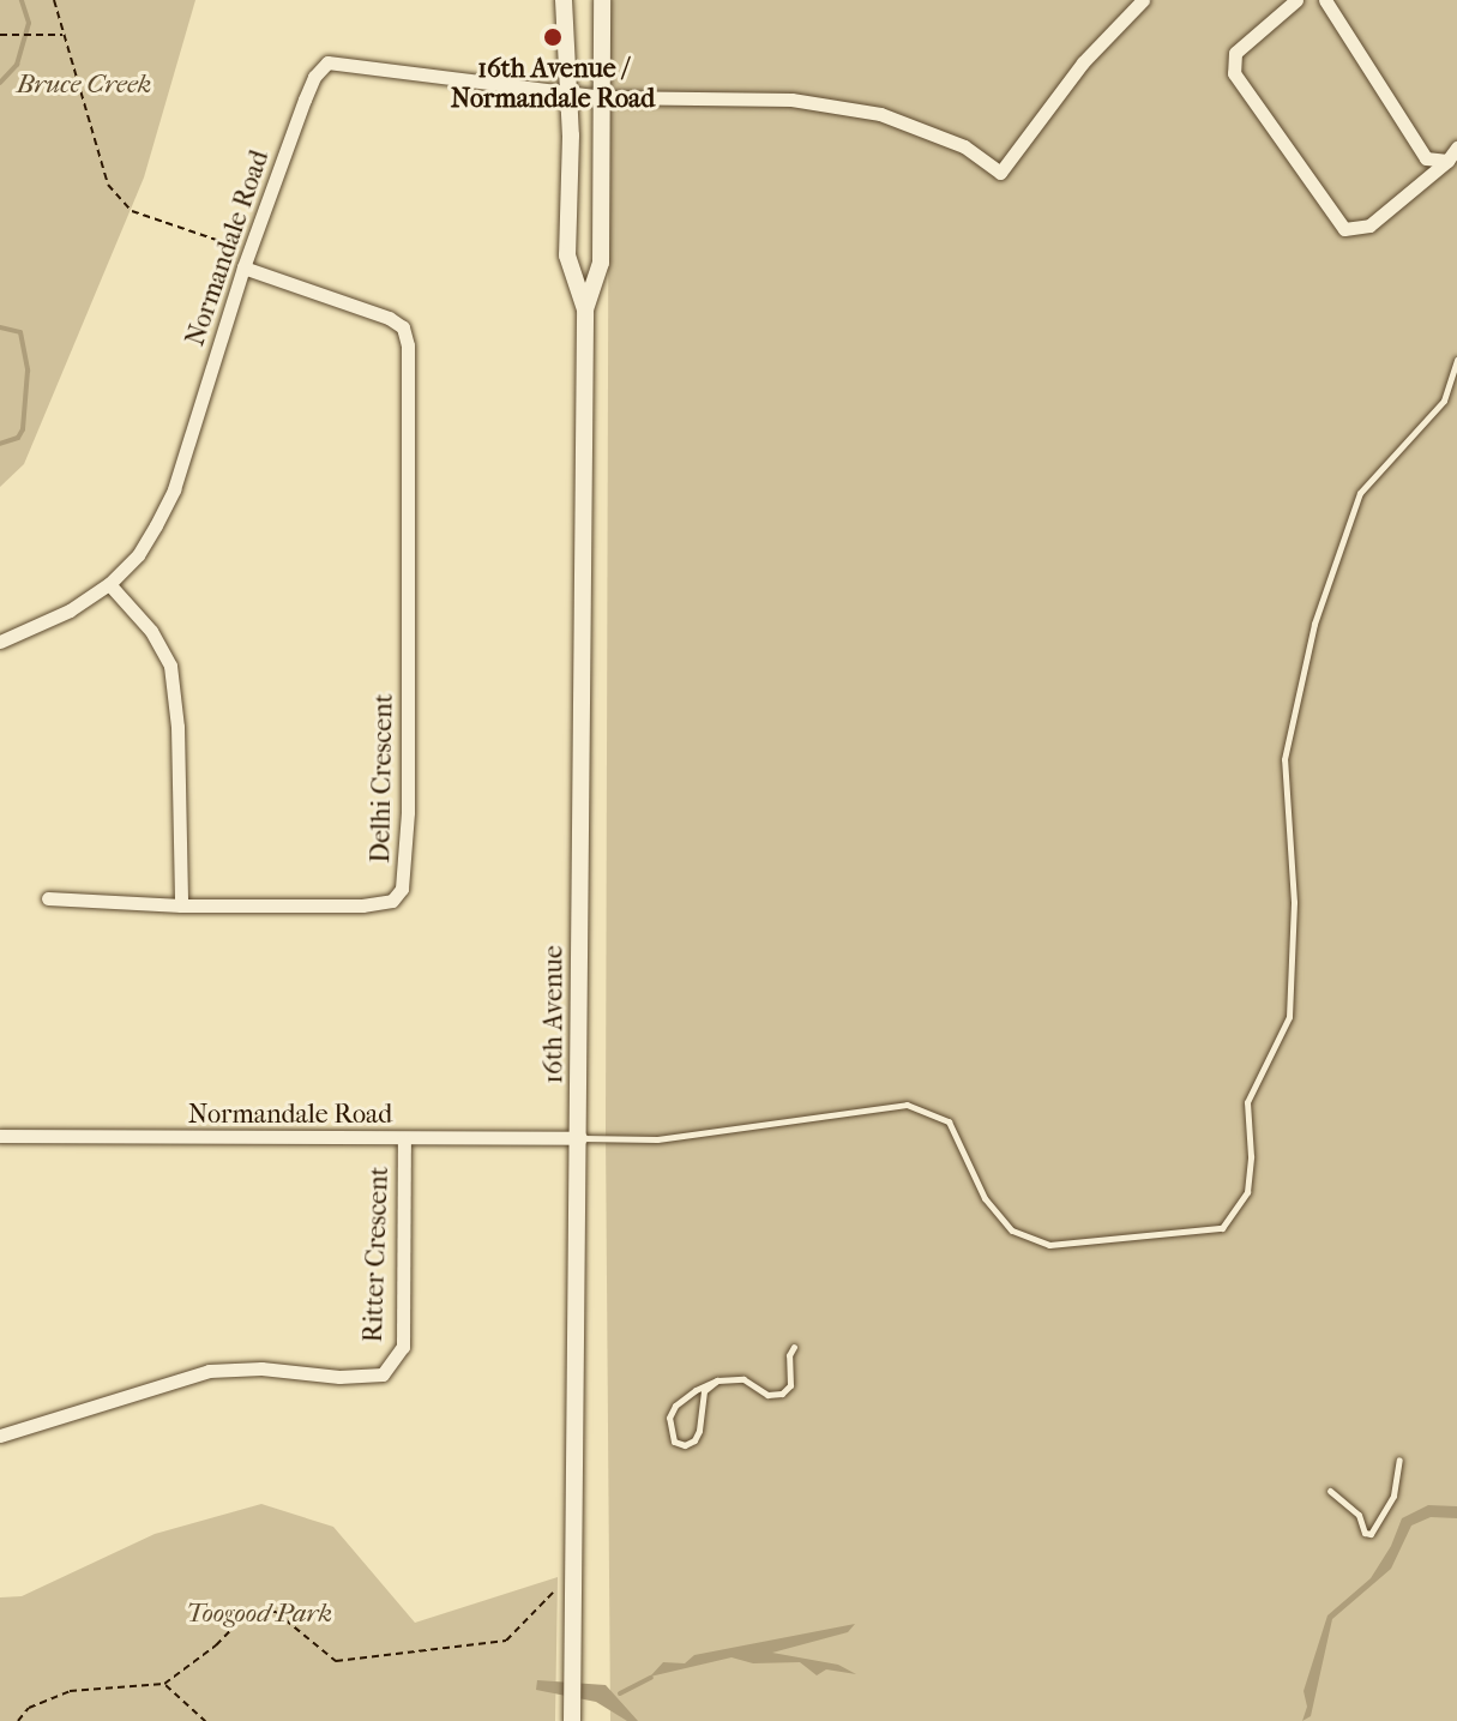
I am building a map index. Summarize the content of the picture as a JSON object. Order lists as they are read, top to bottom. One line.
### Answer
{"streets":{"main road":["16th Avenue"],"street":["Normandale Road","Delhi Crescent","Ritter Crescent"]},"crossings":[["Normandale Road","Delhi Crescent"],["Normandale Road","16th Avenue"],["Normandale Road","Ritter Crescent"]],"parks":["Bruce Creek","Toogood Park"],"places":["16th Avenue / Normandale Road"]}
